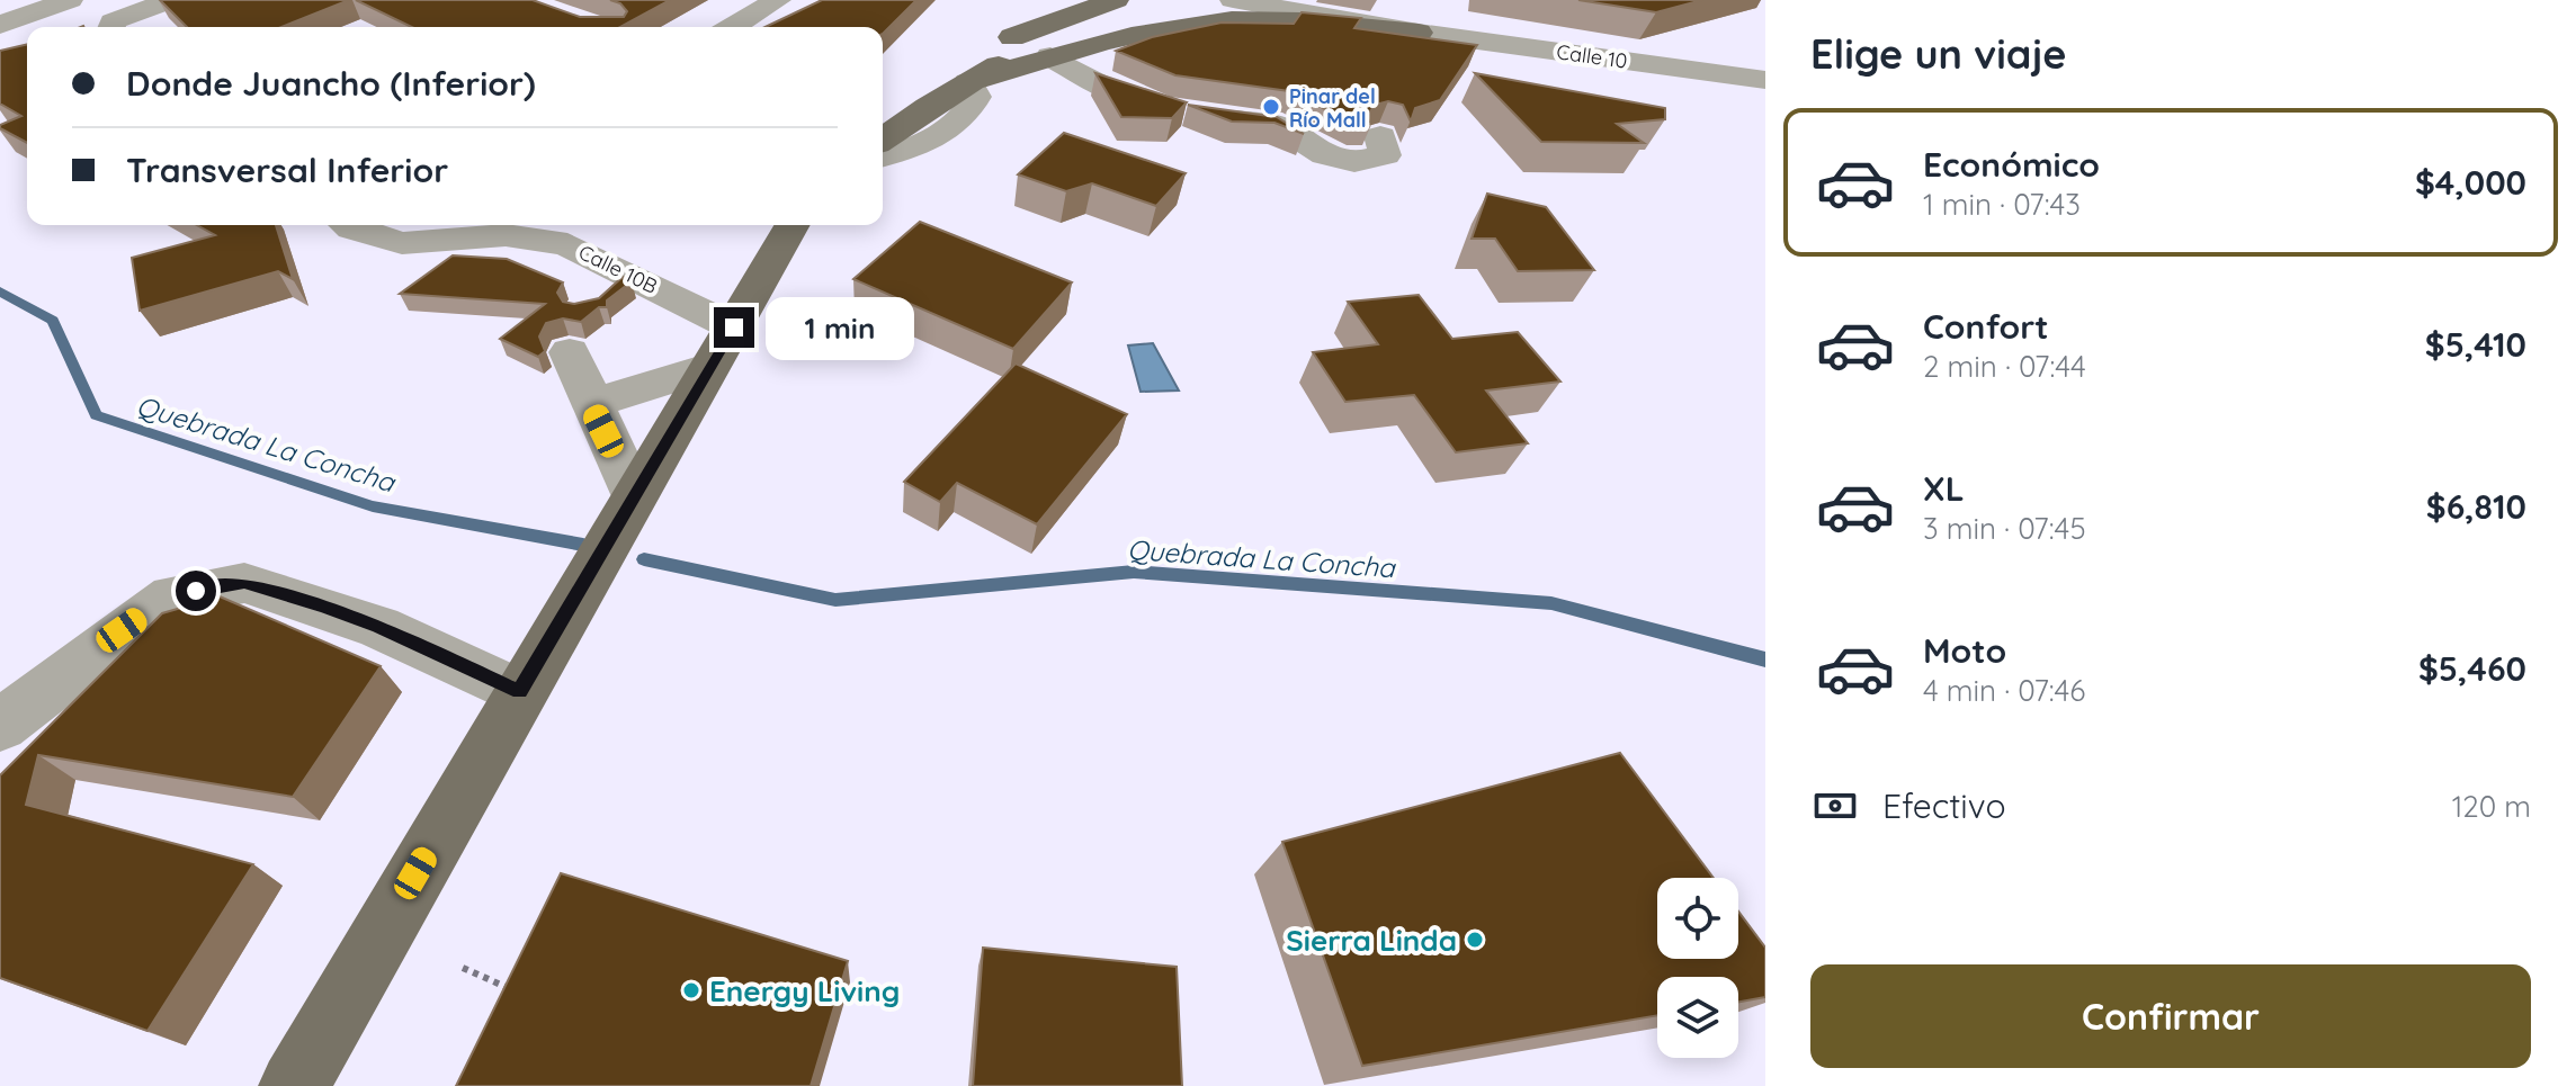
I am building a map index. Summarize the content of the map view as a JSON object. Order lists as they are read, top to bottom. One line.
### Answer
{"streets":{"street":["Calle 10","Calle 10B"]},"water":["Quebrada La Concha"],"places":["Pinar del Río Mall","Sierra Linda","Energy Living"],"page":{"heading":"Elige un viaje","banner":["Donde Juancho (Inferior)","Transversal Inferior"],"list":[{"name":"Económico","note":"1 min · 07:43","value":"$4,000"},{"name":"Confort","note":"2 min · 07:44","value":"$5,410"},{"name":"XL","note":"3 min · 07:45","value":"$6,810"},{"name":"Moto","note":"4 min · 07:46","value":"$5,460"}],"bubble":"1 min","pay":["Efectivo","120 m"],"buttons":"Confirmar"}}
